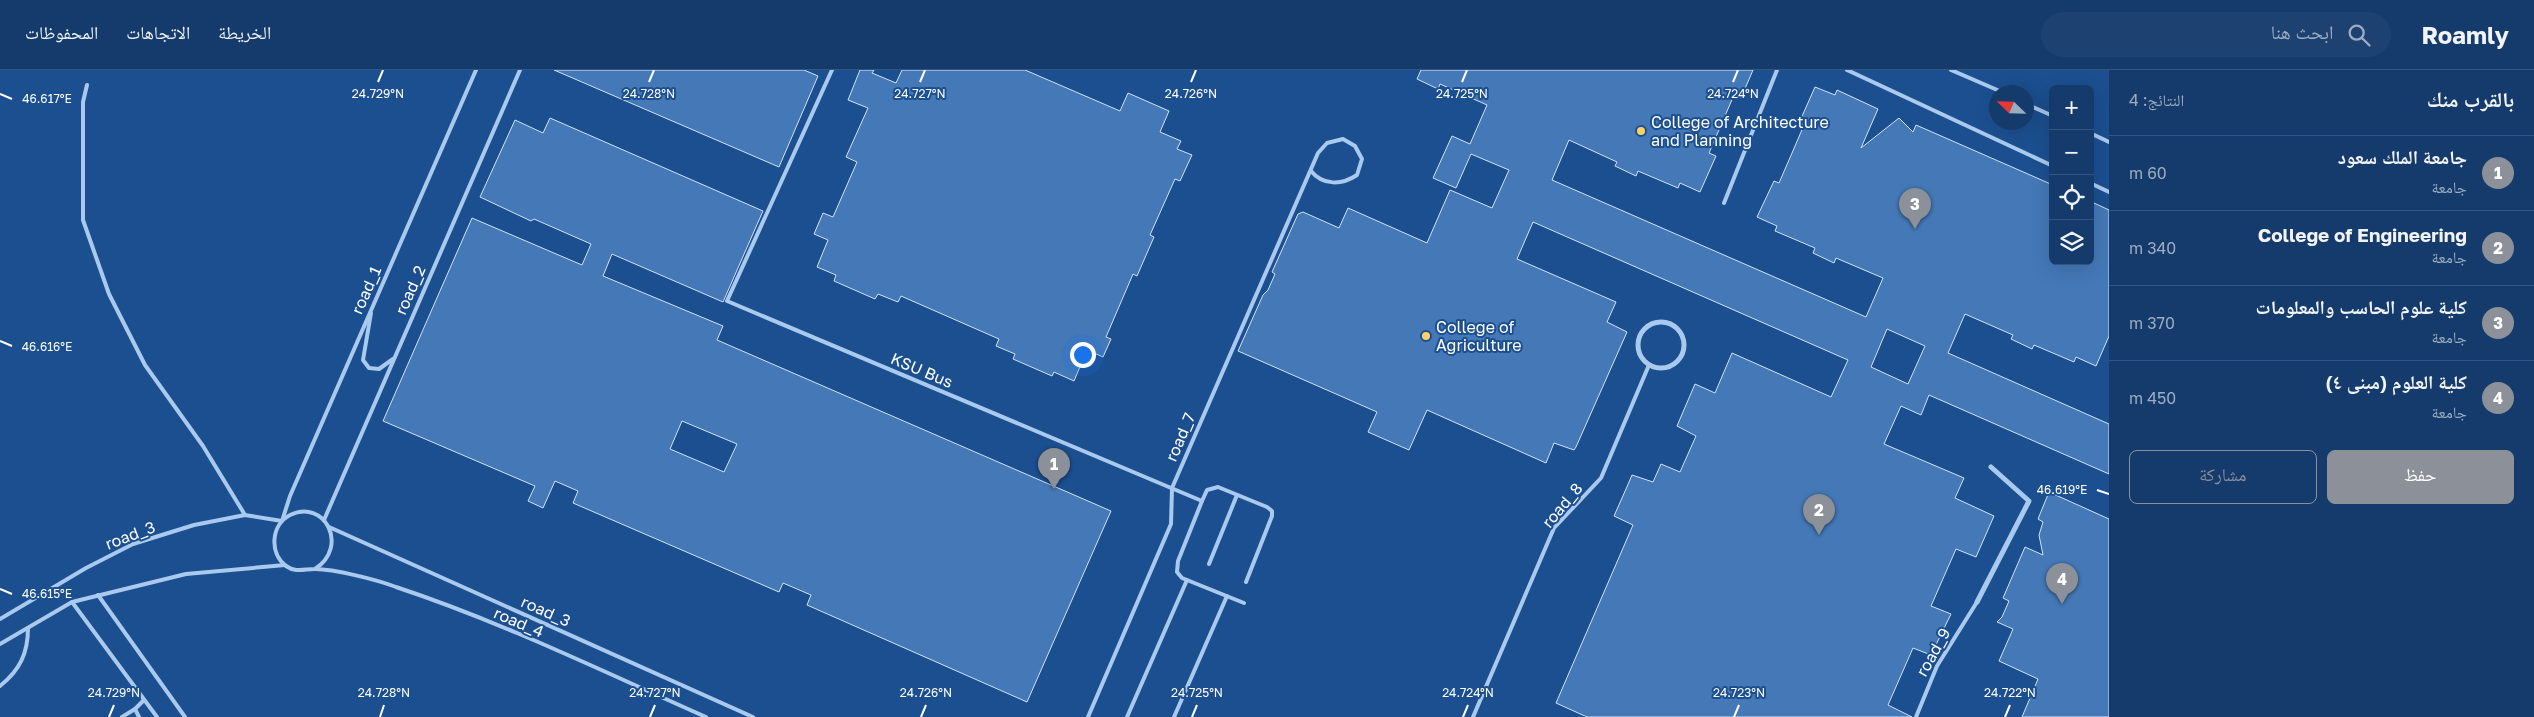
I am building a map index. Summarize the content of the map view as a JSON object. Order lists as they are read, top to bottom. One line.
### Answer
{"streets":{"lane":["road_1","road_2","KSU Bus","road_7","road_8","road_3","road_4","road_9"]},"crossings":[["road_1","road_2"],["road_1","road_3"],["road_1","road_4"],["road_2","road_3"],["road_2","road_4"],["KSU Bus","road_7"],["road_3","road_4"]],"places":["College of Architecture and Planning","College of Agriculture"],"north":"top left","page":{"header":"Roamly","search":"ابحث هنا","nav":["الخريطة","الاتجاهات","المحفوظات"],"heading":["بالقرب منك","النتائج: 4"],"map_buttons":["+","−"],"list":[{"mark":"1","name":"جامعة الملك سعود","note":"جامعة","value":"60 m"},{"mark":"2","name":"College of Engineering","note":"جامعة","value":"340 m"},{"mark":"3","name":"كلية علوم الحاسب والمعلومات","note":"جامعة","value":"370 m"},{"mark":"4","name":"كلية العلوم (مبنى ٤)","note":"جامعة","value":"450 m"}],"pins":["3","1","2","4"],"buttons":["حفظ","مشاركة"]},"coordinates":["24.729°N","24.728°N","24.727°N","24.726°N","24.725°N","24.724°N","46.617°E","46.616°E","46.619°E","46.615°E","24.723°N","24.722°N"]}
